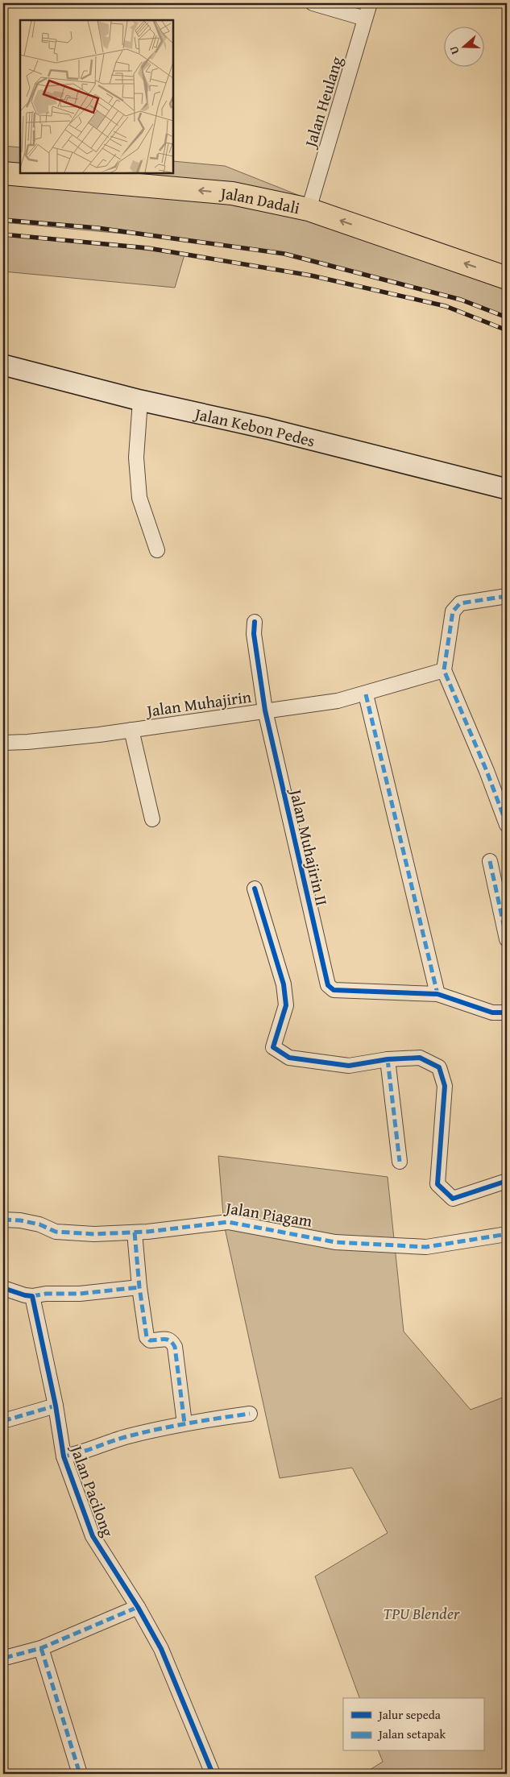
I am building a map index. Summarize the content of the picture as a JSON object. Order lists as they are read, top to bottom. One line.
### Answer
{"streets":{"main road":["Jalan Dadali","Jalan Kebon Pedes"],"street":["Jalan Heulang","Jalan Muhajirin","Jalan Muhajirin II","Jalan Piagam","Jalan Pacilong"]},"crossings":[["Jalan Heulang","Jalan Dadali"],["Jalan Muhajirin","Jalan Muhajirin II"]],"one_way":["Jalan Dadali"],"parks":["TPU Blender"],"legend":["Jalur sepeda","Jalan setapak"],"north":"left"}
